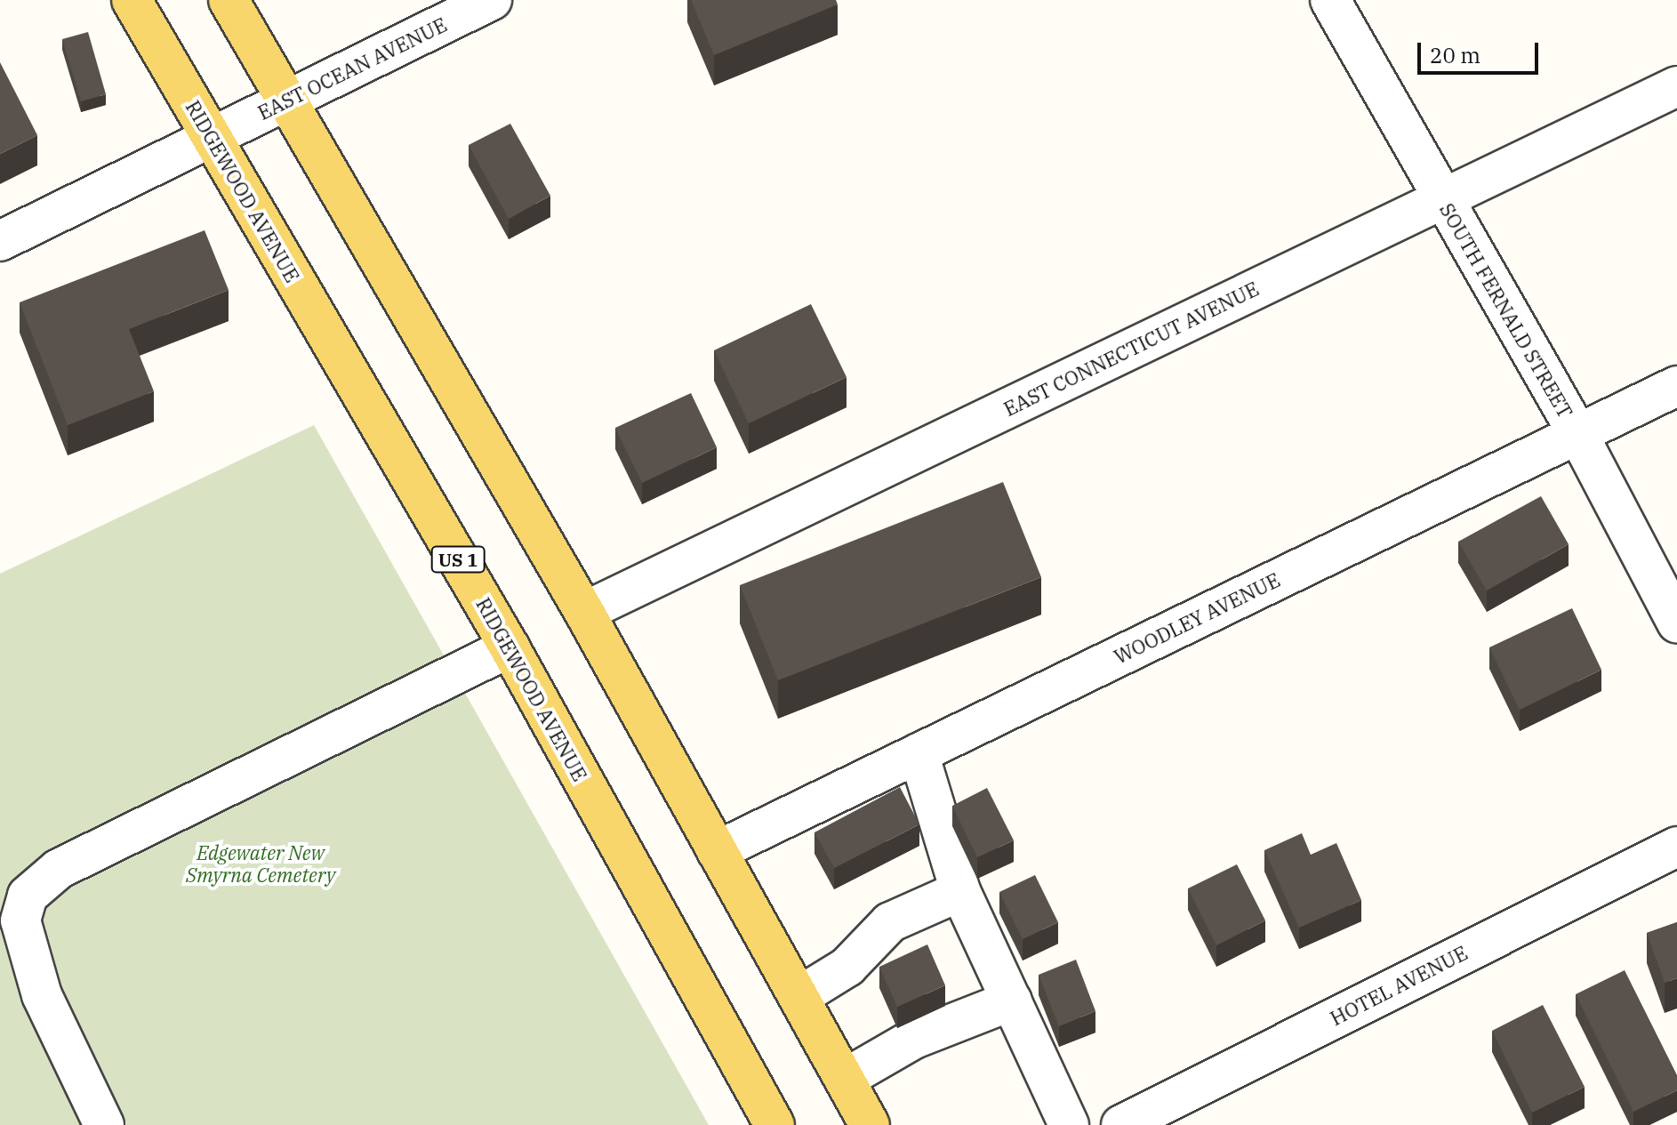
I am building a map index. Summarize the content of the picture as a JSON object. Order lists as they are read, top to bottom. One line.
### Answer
{"streets":{"main road":["RIDGEWOOD AVENUE","US 1"],"street":["EAST OCEAN AVENUE","SOUTH FERNALD STREET","EAST CONNECTICUT AVENUE","WOODLEY AVENUE","HOTEL AVENUE"]},"crossings":[["EAST OCEAN AVENUE","RIDGEWOOD AVENUE"],["SOUTH FERNALD STREET","EAST CONNECTICUT AVENUE"],["SOUTH FERNALD STREET","WOODLEY AVENUE"]],"parks":["Edgewater New Smyrna Cemetery"],"scale_bar":"20 m"}
